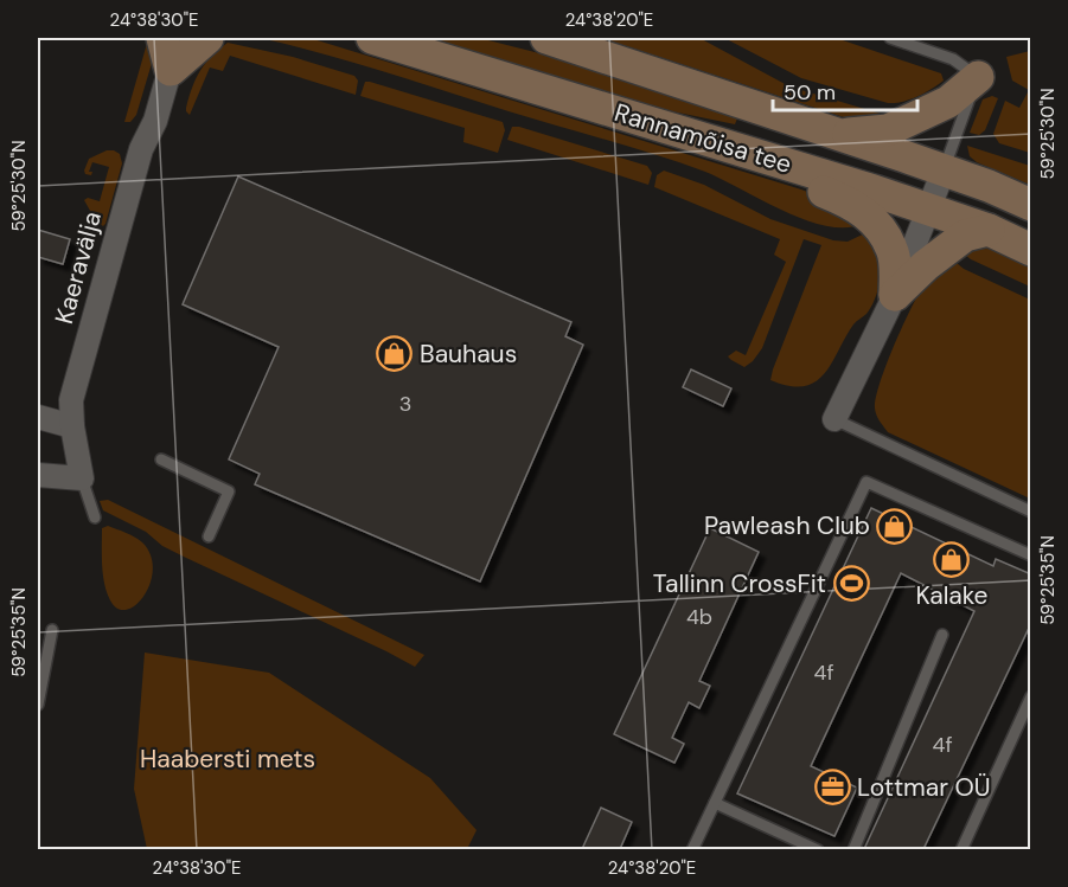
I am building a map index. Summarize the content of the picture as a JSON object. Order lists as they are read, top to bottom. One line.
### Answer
{"streets":{"main road":["Rannamõisa tee"],"street":["Kaeravälja"]},"parks":["Haabersti mets"],"places":{"shop":["Bauhaus","Pawleash Club","Kalake"],"sports":["Tallinn CrossFit"],"office":["Lottmar OÜ"]},"house_numbers":["3","4b","4f","4f"],"scale_bar":"50 m","coordinates":["24°38'30\"E","24°38'20\"E","59°25'30\"N","59°25'35\"N"]}
